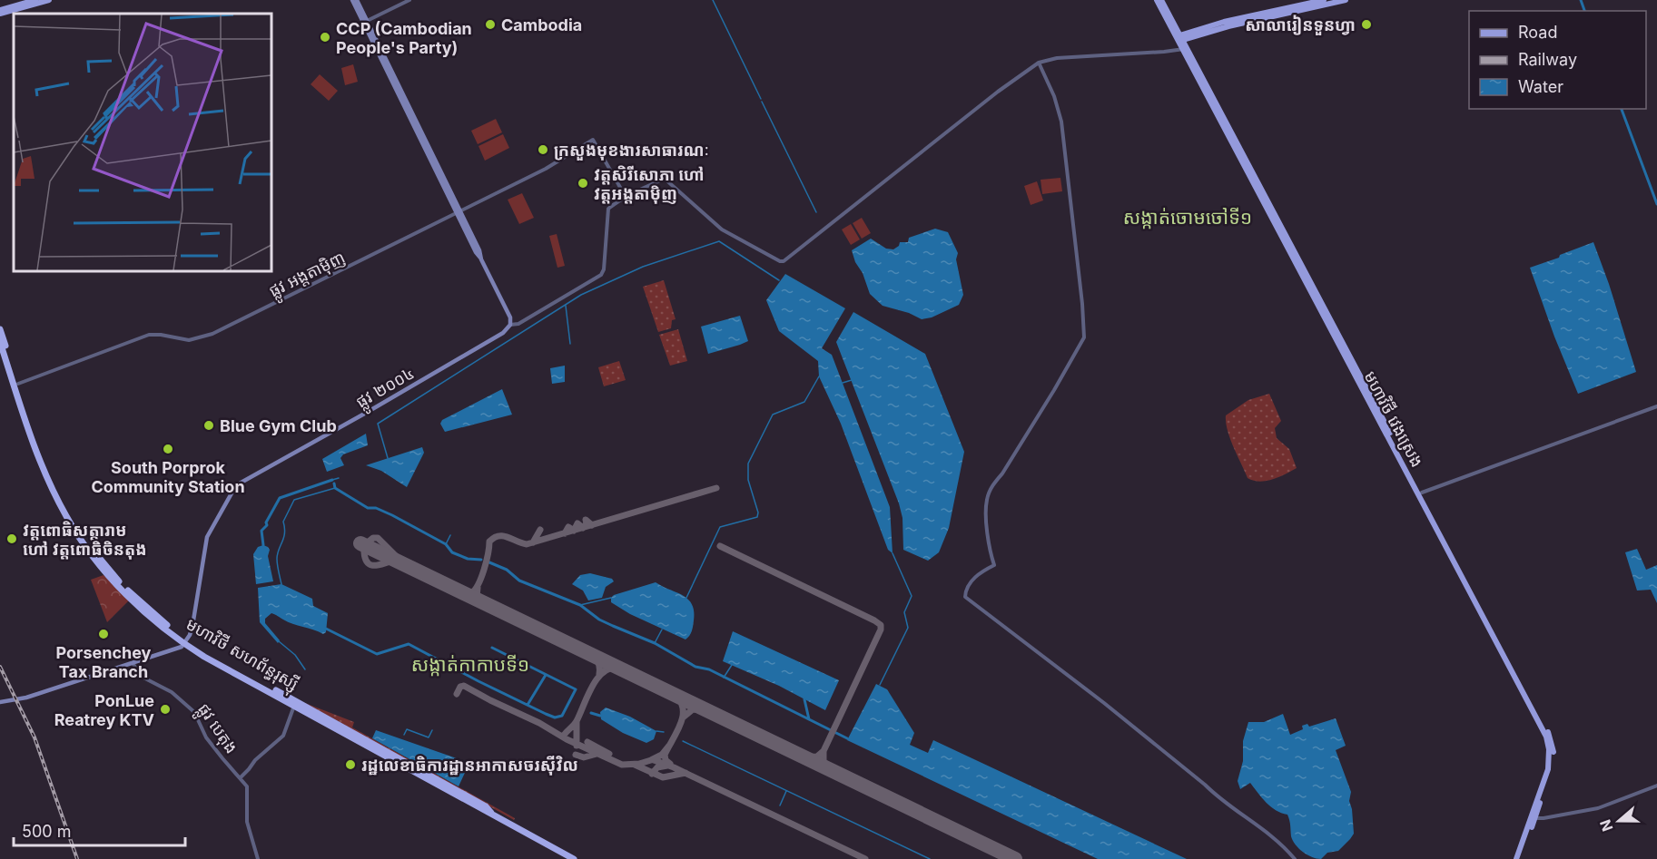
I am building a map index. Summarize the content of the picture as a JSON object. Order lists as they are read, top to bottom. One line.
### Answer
{"streets":{"highway":["មហាវិថី សហព័ន្ធរុស្ស៊ី"],"main road":["ផ្លូវ ២០០៤","មហាវិថី វេងស្រេង"],"street":["ផ្លូវ អង្តតាម៉ិញ","ផ្លូវ បេតុង"]},"crossings":[["ផ្លូវ អង្តតាម៉ិញ","មហាវិថី សហព័ន្ធរុស្ស៊ី"],["ផ្លូវ ២០០៤","មហាវិថី សហព័ន្ធរុស្ស៊ី"]],"districts":["សង្កាត់ចោមចៅទី១","សង្កាត់កាកាបទី១"],"places":["Cambodia","សាលារៀនទួនហ្វា","CCP (Cambodian People's Party)","ក្រសួងមុខងារសាធារណៈ","វត្តសិរីសោភា ហៅ វត្តអង្តតាម៉ិញ","Blue Gym Club","South Porprok Community Station","វត្តពោធិសត្តារាម ហៅ វត្តពោធិចិនតុង","Porsenchey Tax Branch","PonLue Reatrey KTV","រដ្ឋលេខាធិការដ្ឋានអាកាសចរស៊ីវិល"],"legend":["Road","Railway","Water"],"scale_bar":"500 m","north":"left"}
